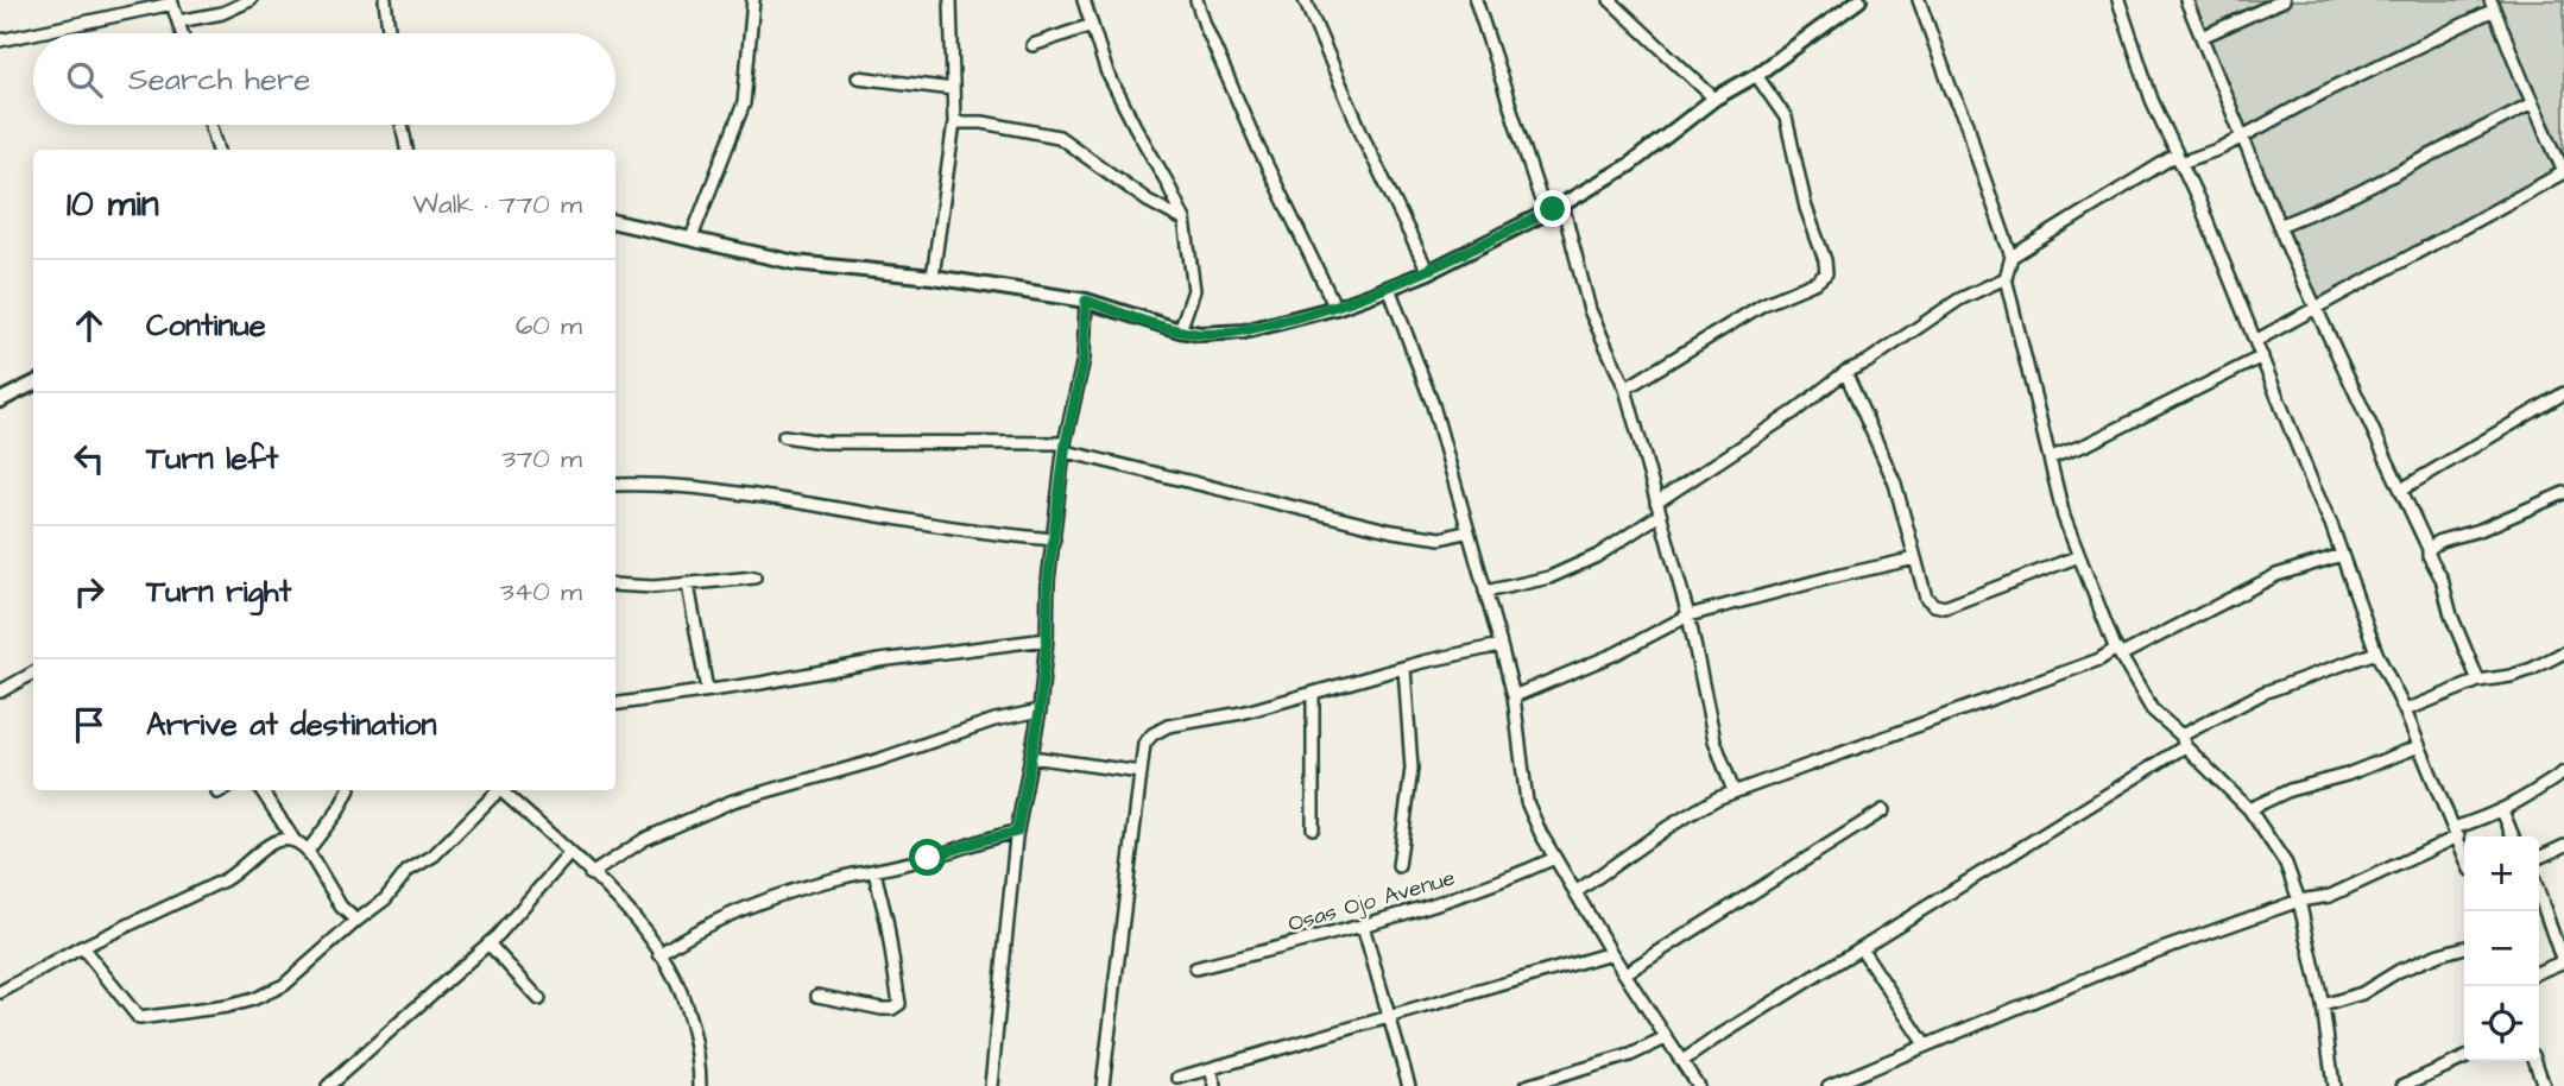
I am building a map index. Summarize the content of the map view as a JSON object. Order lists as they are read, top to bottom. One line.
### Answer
{"streets":{"street":["Osas Ojo Avenue"]},"page":{"search":"Search here","heading":["10 min","Walk · 770 m"],"list":[["Continue","60 m"],["Turn left","370 m"],["Turn right","340 m"],"Arrive at destination"],"map_buttons":["+","−"]}}
